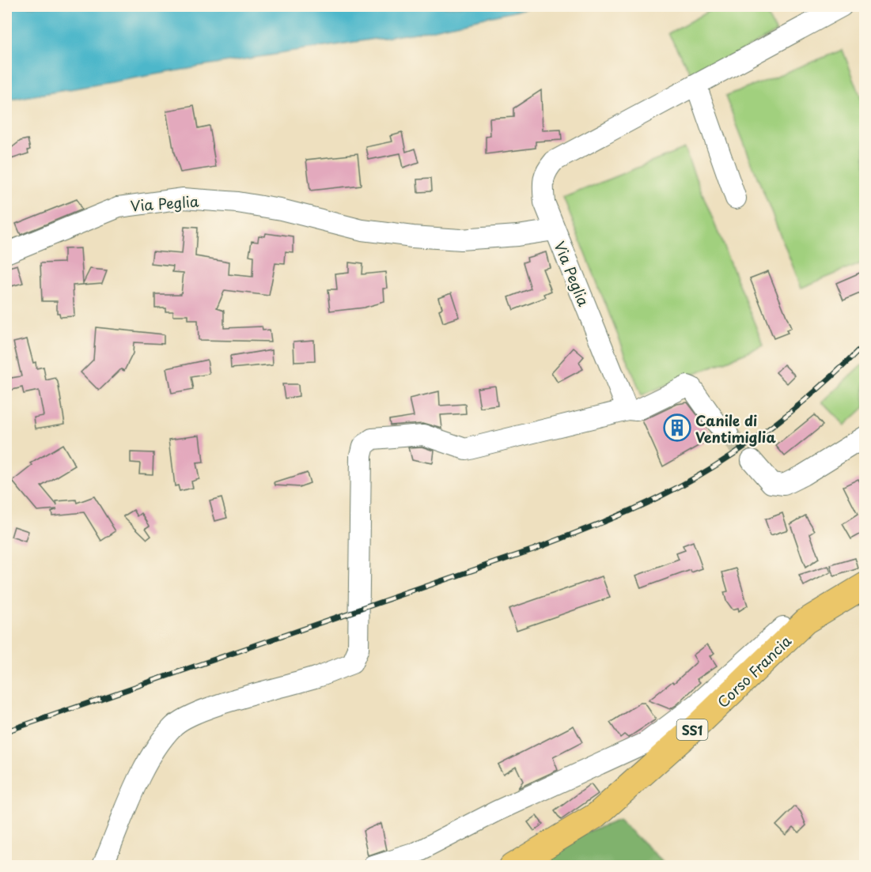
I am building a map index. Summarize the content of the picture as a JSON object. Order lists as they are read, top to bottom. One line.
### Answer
{"streets":{"main road":["Corso Francia","SS1"],"street":["Via Peglia"]},"places":{"building":["Canile di Ventimiglia"]}}
